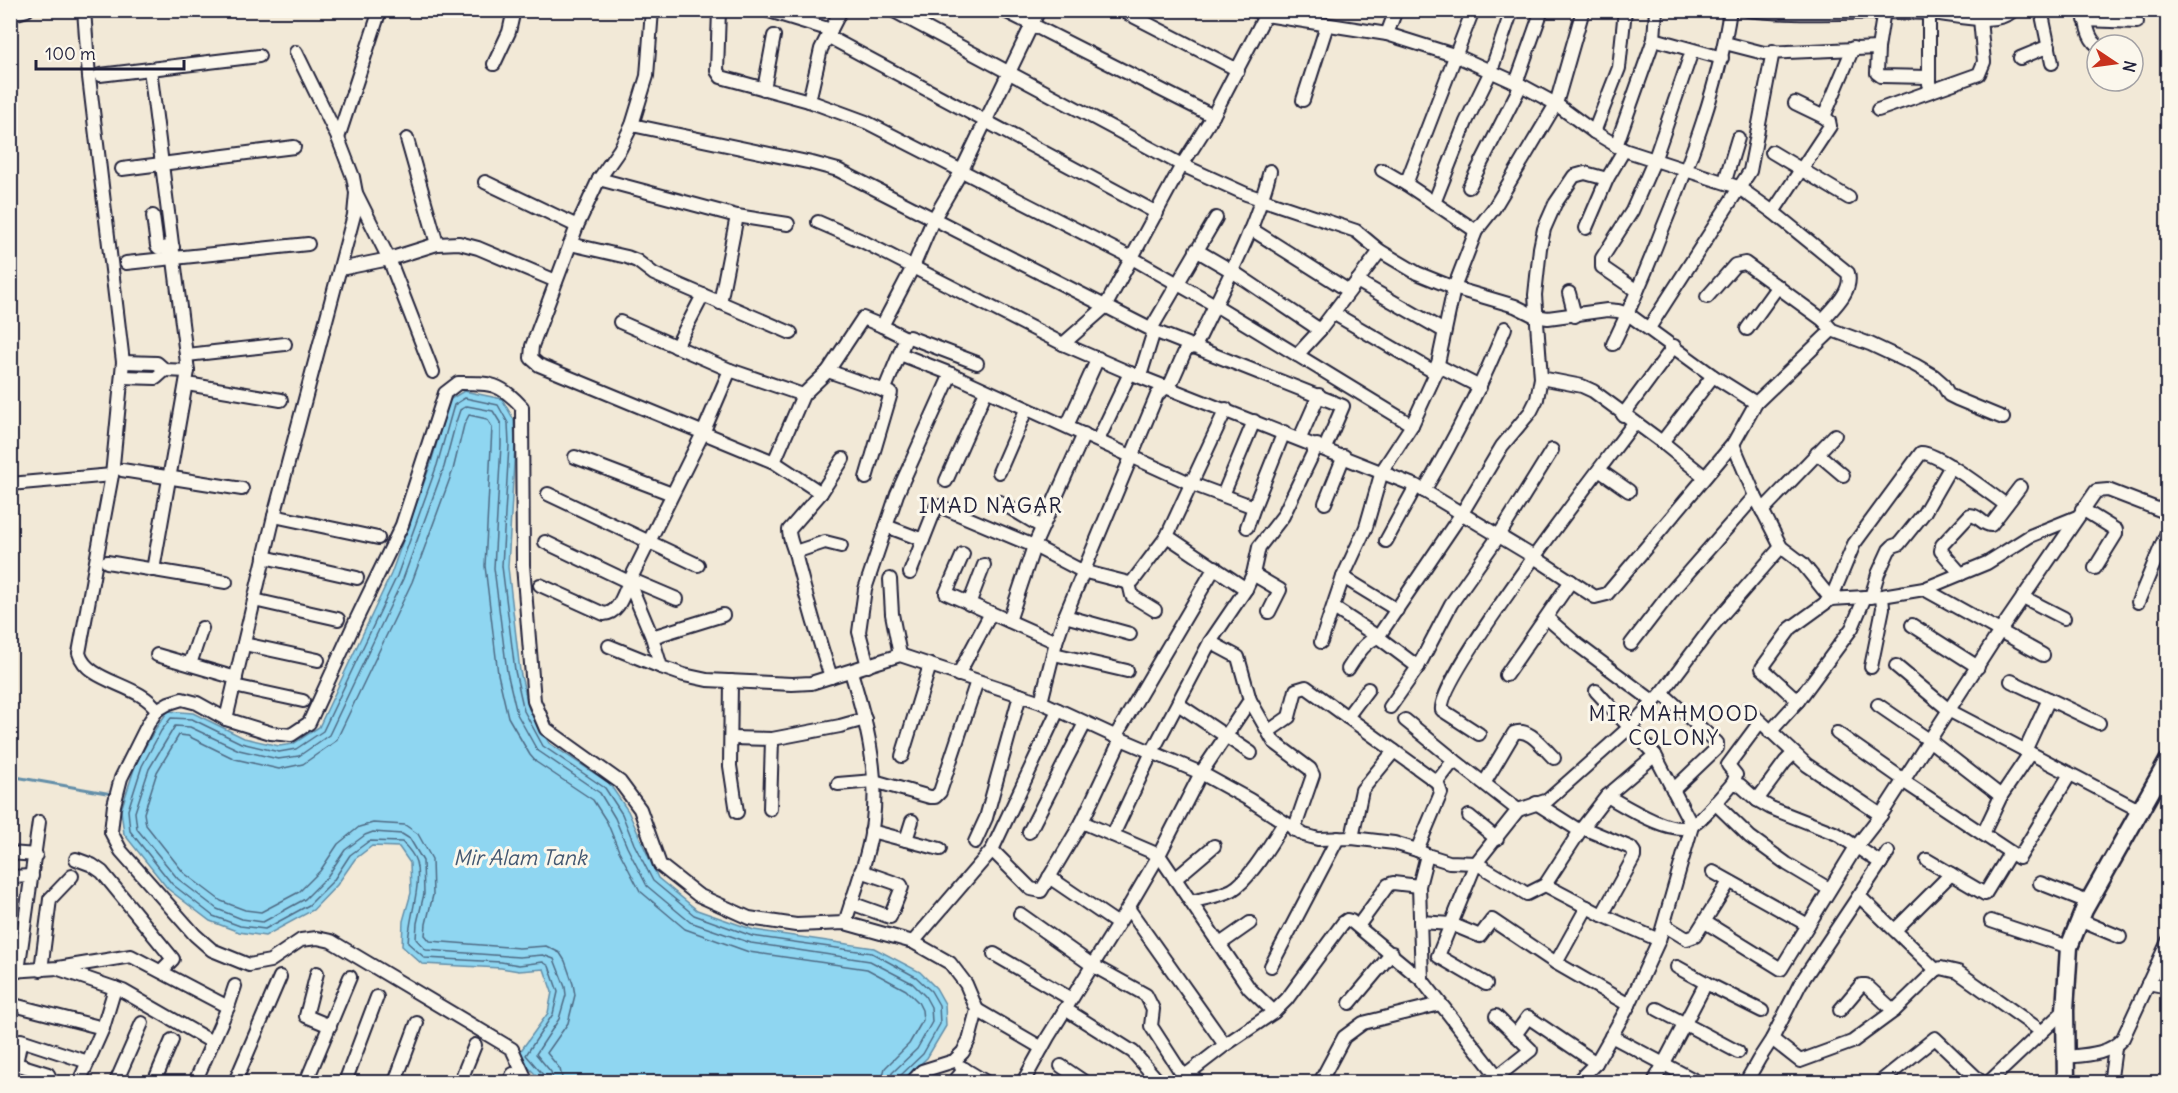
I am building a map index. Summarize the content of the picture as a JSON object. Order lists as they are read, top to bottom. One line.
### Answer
{"districts":["IMAD NAGAR","MIR MAHMOOD COLONY"],"water":["Mir Alam Tank"],"scale_bar":"100 m","north":"right"}
